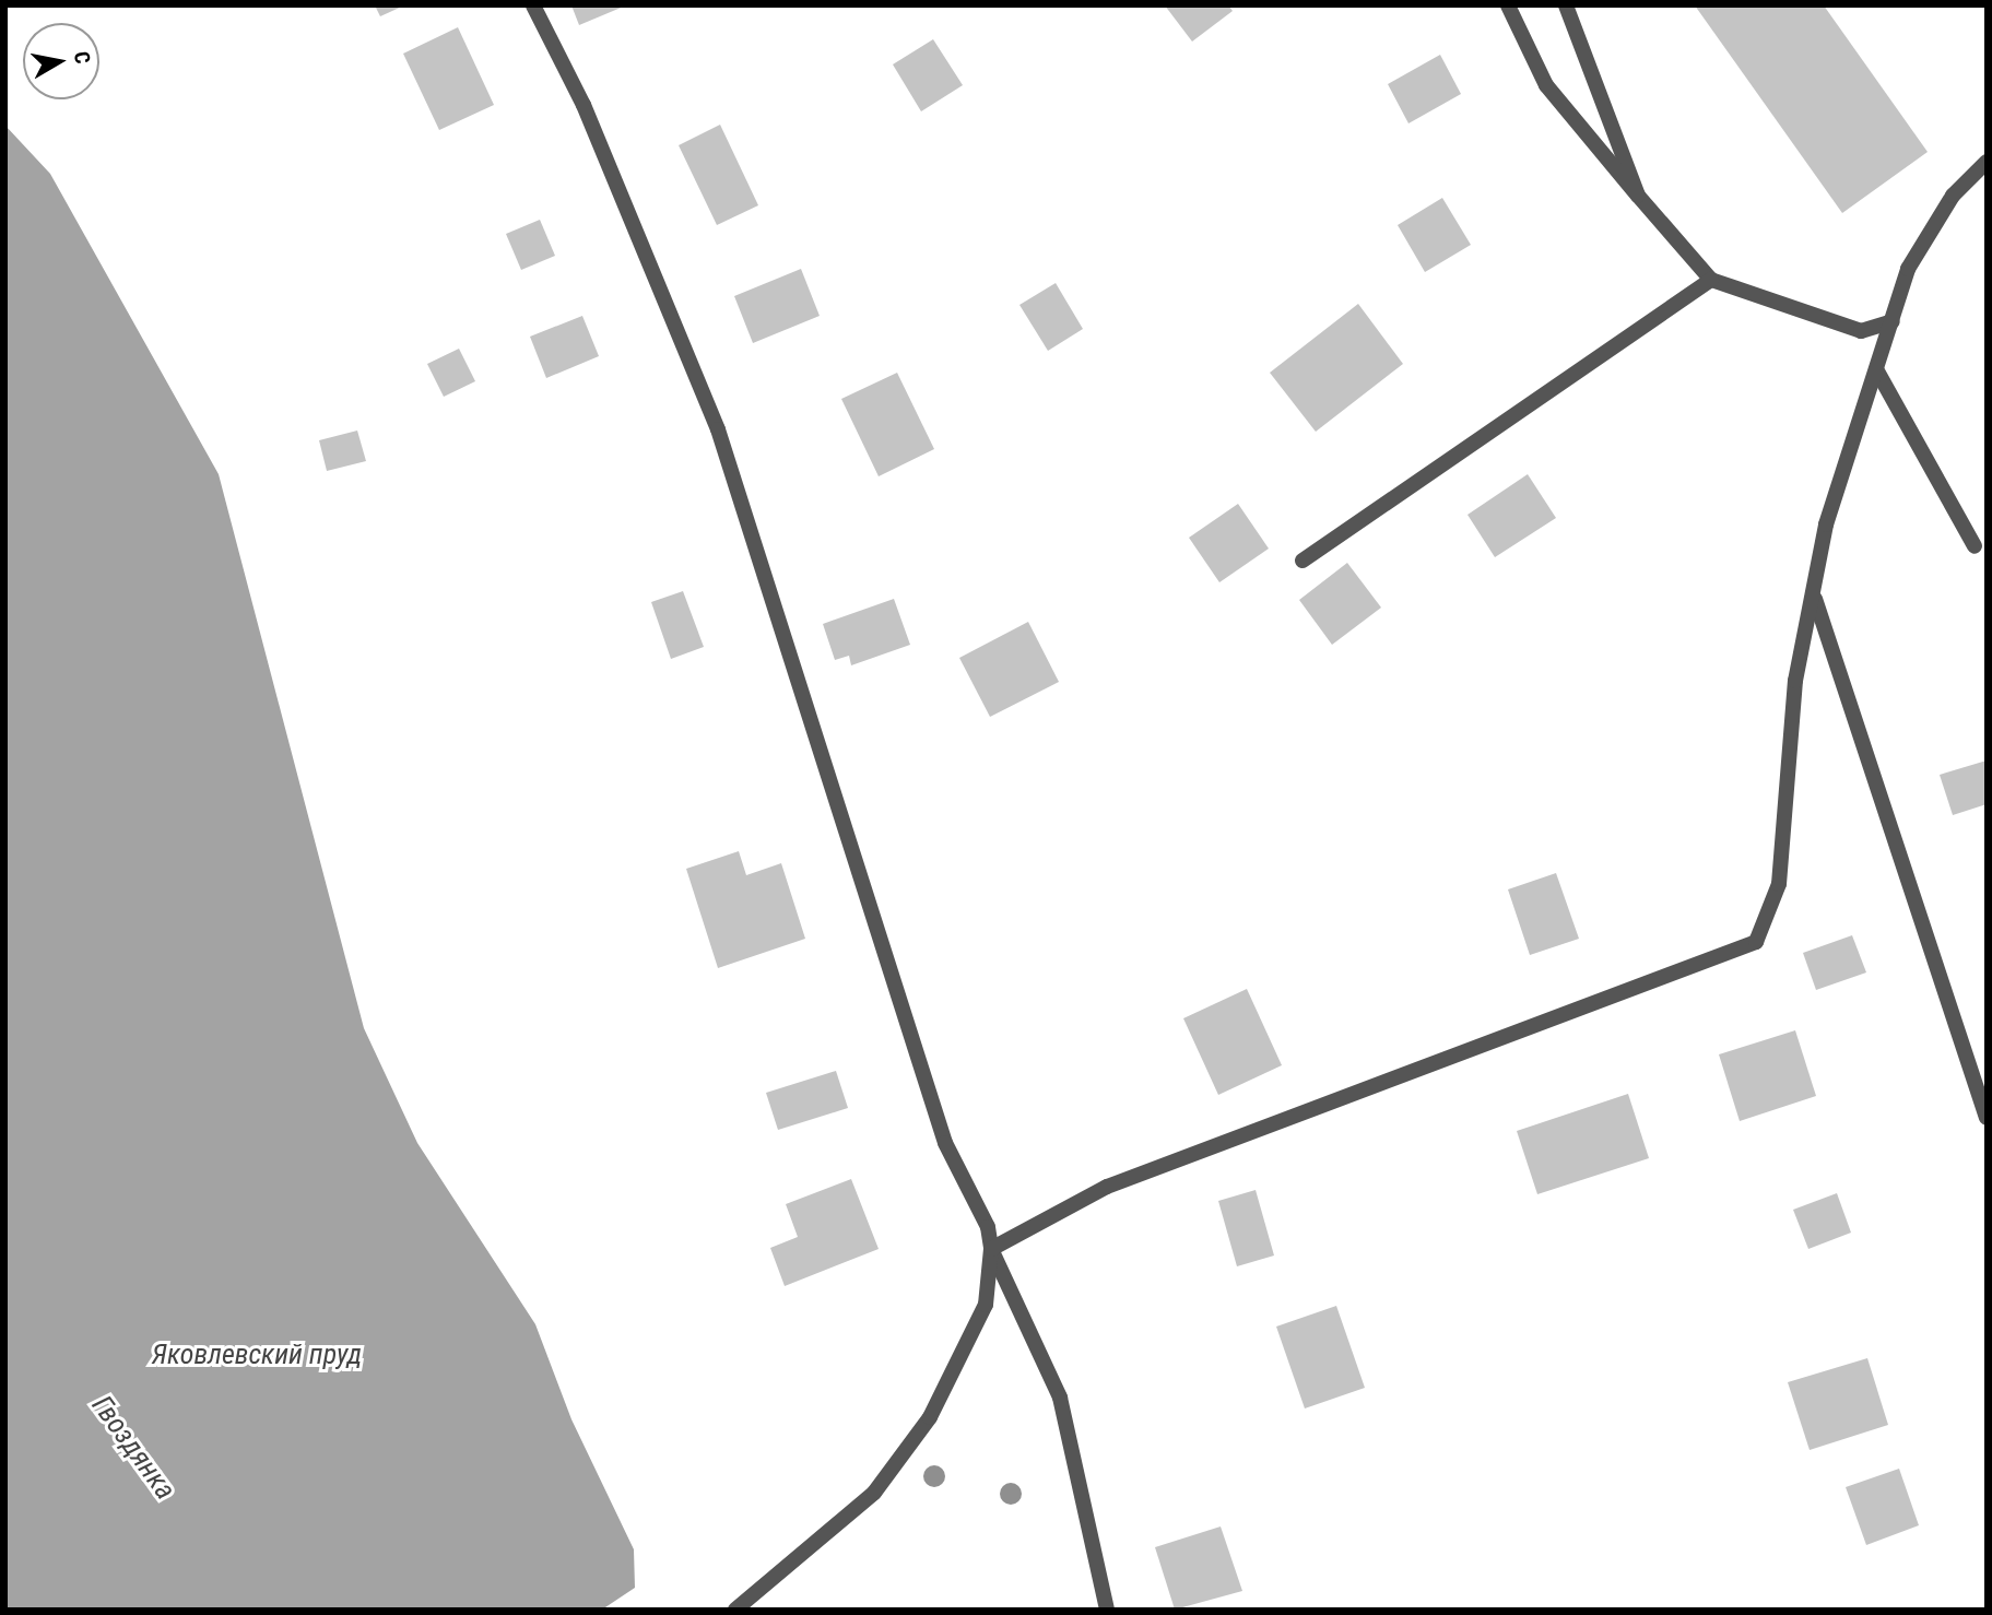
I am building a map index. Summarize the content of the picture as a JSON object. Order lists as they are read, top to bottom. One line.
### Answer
{"water":["Яковлевский пруд","Гвоздянка"],"north":"right"}
